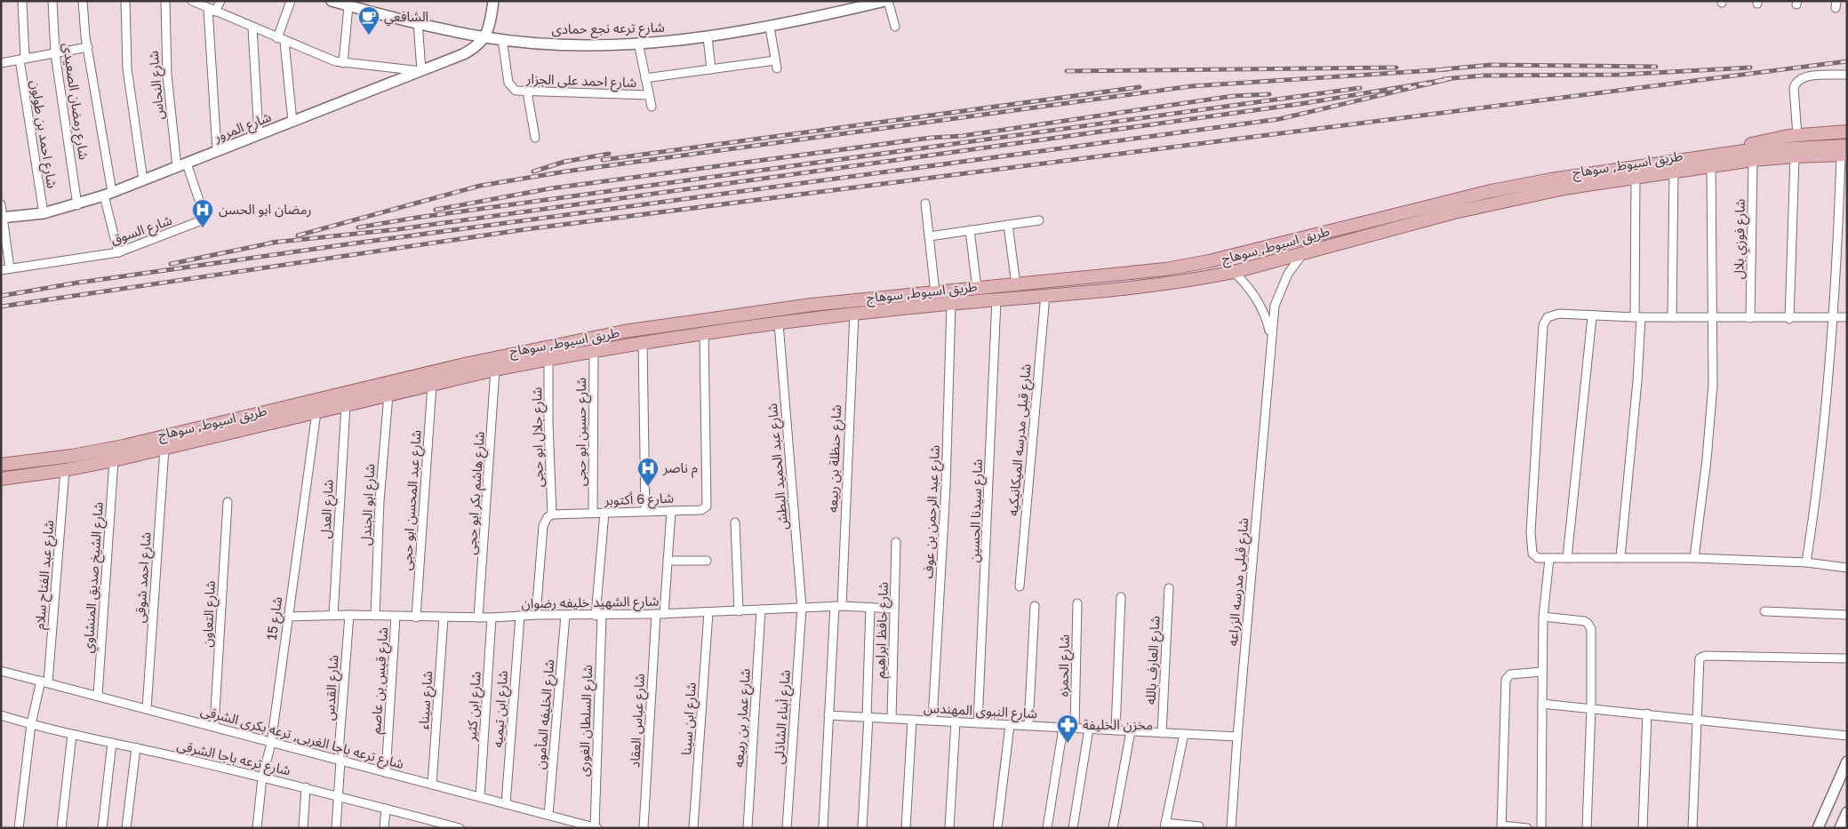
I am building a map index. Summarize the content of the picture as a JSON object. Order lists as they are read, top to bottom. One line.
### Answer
{"streets":{"main road":["طريق اسيوط, سوهاج"],"street":["شارع ترعه نجع حمادى","شارع احمد على الجزار","شارع النحاس","شارع رمضان الصعيدى","شارع المرور","شارع احمد بن طولون","شارع السوق","شارع فوزي بلال","شارع حسين ابو حجى","شارع جلال ابو حجى","شارع قبلى مدرسه الميكانيكيه","شارع حنظلة بن ربيعه","شارع عبد الحميد البطش","شارع هاشم بكر ابو حجى","شارع 6 أكتوبر","شارع عبد المحسن ابو حجى","شارع ابو الجندل","شارع العدل","شارع سيدنا الحسين","شارع عبد الرحمن بن عوف","شارع عبد الفتاح سلام","شارع الشيخ صديق المنشاوي","شارع احمد شوقى","شارع قبلى مدرسه الزراعه","شارع الشهيد خليفه رضوان","شارع التعاون","شارع 15","شارع حافظ ابراهيم","شارع العارف بالله","شارع الحمزه","شارع قيس بن عاصم","شارع القدس","شارع سيناء","شارع ابن كثير","شارع ابن تيميه","شارع النبوى المهندس","شارع الخليفه المأمون","شارع أبناء الشاذلى","شارع عمار بن ربيعه","شارع ابن سينا","شارع السلطان الغورى","شارع عباس العقاد","شارع ترعه باجا الغربى, ترعه بكرى الشرقى","شارع ترعه باجا الشرقى"]},"crossings":[["شارع ترعه نجع حمادى","شارع احمد على الجزار"],["شارع ترعه نجع حمادى","شارع المرور"],["شارع النحاس","شارع المرور"],["شارع النحاس","شارع السوق"],["شارع رمضان الصعيدى","شارع المرور"],["شارع المرور","شارع احمد بن طولون"],["شارع المرور","شارع السوق"],["طريق اسيوط, سوهاج","شارع فوزي بلال"],["طريق اسيوط, سوهاج","شارع حسين ابو حجى"],["طريق اسيوط, سوهاج","شارع جلال ابو حجى"],["طريق اسيوط, سوهاج","شارع قبلى مدرسه الميكانيكيه"],["طريق اسيوط, سوهاج","شارع حنظلة بن ربيعه"],["طريق اسيوط, سوهاج","شارع عبد الحميد البطش"],["طريق اسيوط, سوهاج","شارع هاشم بكر ابو حجى"],["طريق اسيوط, سوهاج","شارع 6 أكتوبر"],["طريق اسيوط, سوهاج","شارع عبد المحسن ابو حجى"],["طريق اسيوط, سوهاج","شارع ابو الجندل"],["طريق اسيوط, سوهاج","شارع العدل"],["طريق اسيوط, سوهاج","شارع سيدنا الحسين"],["طريق اسيوط, سوهاج","شارع عبد الرحمن بن عوف"],["طريق اسيوط, سوهاج","شارع عبد الفتاح سلام"],["طريق اسيوط, سوهاج","شارع الشيخ صديق المنشاوي"],["طريق اسيوط, سوهاج","شارع احمد شوقى"],["طريق اسيوط, سوهاج","شارع قبلى مدرسه الزراعه"],["طريق اسيوط, سوهاج","شارع 15"],["شارع حسين ابو حجى","شارع 6 أكتوبر"],["شارع جلال ابو حجى","شارع 6 أكتوبر"],["شارع حنظلة بن ربيعه","شارع الشهيد خليفه رضوان"],["شارع حنظلة بن ربيعه","شارع النبوى المهندس"],["شارع عبد الحميد البطش","شارع الشهيد خليفه رضوان"],["شارع عبد الحميد البطش","شارع أبناء الشاذلى"],["شارع هاشم بكر ابو حجى","شارع الشهيد خليفه رضوان"],["شارع 6 أكتوبر","شارع السلطان الغورى"],["شارع 6 أكتوبر","شارع عباس العقاد"],["شارع عبد المحسن ابو حجى","شارع الشهيد خليفه رضوان"],["شارع ابو الجندل","شارع الشهيد خليفه رضوان"],["شارع العدل","شارع الشهيد خليفه رضوان"],["شارع سيدنا الحسين","شارع النبوى المهندس"],["شارع عبد الرحمن بن عوف","شارع النبوى المهندس"],["شارع عبد الفتاح سلام","شارع ترعه باجا الغربى, ترعه بكرى الشرقى"],["شارع عبد الفتاح سلام","شارع ترعه باجا الشرقى"],["شارع الشيخ صديق المنشاوي","شارع ترعه باجا الغربى, ترعه بكرى الشرقى"],["شارع احمد شوقى","شارع ترعه باجا الغربى, ترعه بكرى الشرقى"],["شارع قبلى مدرسه الزراعه","شارع النبوى المهندس"],["شارع الشهيد خليفه رضوان","شارع 15"],["شارع الشهيد خليفه رضوان","شارع حافظ ابراهيم"],["شارع الشهيد خليفه رضوان","شارع قيس بن عاصم"],["شارع الشهيد خليفه رضوان","شارع القدس"],["شارع الشهيد خليفه رضوان","شارع سيناء"],["شارع الشهيد خليفه رضوان","شارع ابن كثير"],["شارع الشهيد خليفه رضوان","شارع ابن تيميه"],["شارع الشهيد خليفه رضوان","شارع الخليفه المأمون"],["شارع الشهيد خليفه رضوان","شارع أبناء الشاذلى"],["شارع الشهيد خليفه رضوان","شارع عمار بن ربيعه"],["شارع الشهيد خليفه رضوان","شارع ابن سينا"],["شارع الشهيد خليفه رضوان","شارع السلطان الغورى"],["شارع الشهيد خليفه رضوان","شارع عباس العقاد"],["شارع التعاون","شارع ترعه باجا الغربى, ترعه بكرى الشرقى"],["شارع 15","شارع ترعه باجا الغربى, ترعه بكرى الشرقى"],["شارع 15","شارع ترعه باجا الشرقى"],["شارع حافظ ابراهيم","شارع النبوى المهندس"],["شارع العارف بالله","شارع النبوى المهندس"],["شارع الحمزه","شارع النبوى المهندس"],["شارع قيس بن عاصم","شارع ترعه باجا الغربى, ترعه بكرى الشرقى"],["شارع القدس","شارع ترعه باجا الغربى, ترعه بكرى الشرقى"],["شارع القدس","شارع ترعه باجا الشرقى"],["شارع سيناء","شارع ترعه باجا الغربى, ترعه بكرى الشرقى"],["شارع ابن كثير","شارع ترعه باجا الغربى, ترعه بكرى الشرقى"],["شارع ابن تيميه","شارع ترعه باجا الغربى, ترعه بكرى الشرقى"],["شارع الخليفه المأمون","شارع ترعه باجا الغربى, ترعه بكرى الشرقى"],["شارع السلطان الغورى","شارع ترعه باجا الغربى, ترعه بكرى الشرقى"]],"places":{"cafe":["الشافعي"],"hospital":["رمضان ابو الحسن","م ناصر"],"pharmacy":["مخزن الخليفة"]}}
